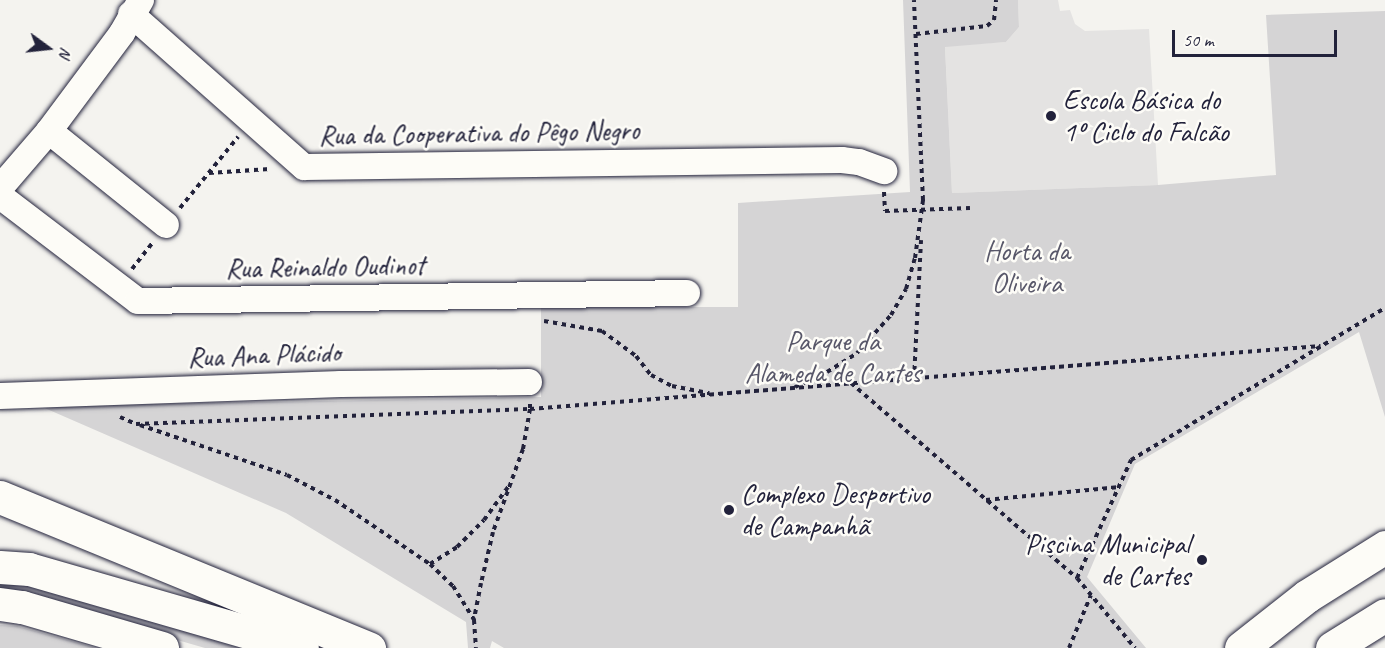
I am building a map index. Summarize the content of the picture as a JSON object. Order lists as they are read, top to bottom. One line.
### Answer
{"streets":{"street":["Rua da Cooperativa do Pêgo Negro","Rua Reinaldo Oudinot","Rua Ana Plácido"]},"parks":["Horta da Oliveira","Parque da Alameda de Cartes"],"places":["Escola Básica do 1º Ciclo do Falcão","Complexo Desportivo de Campanhã","Piscina Municipal de Cartes"],"scale_bar":"50 m","north":"right"}
